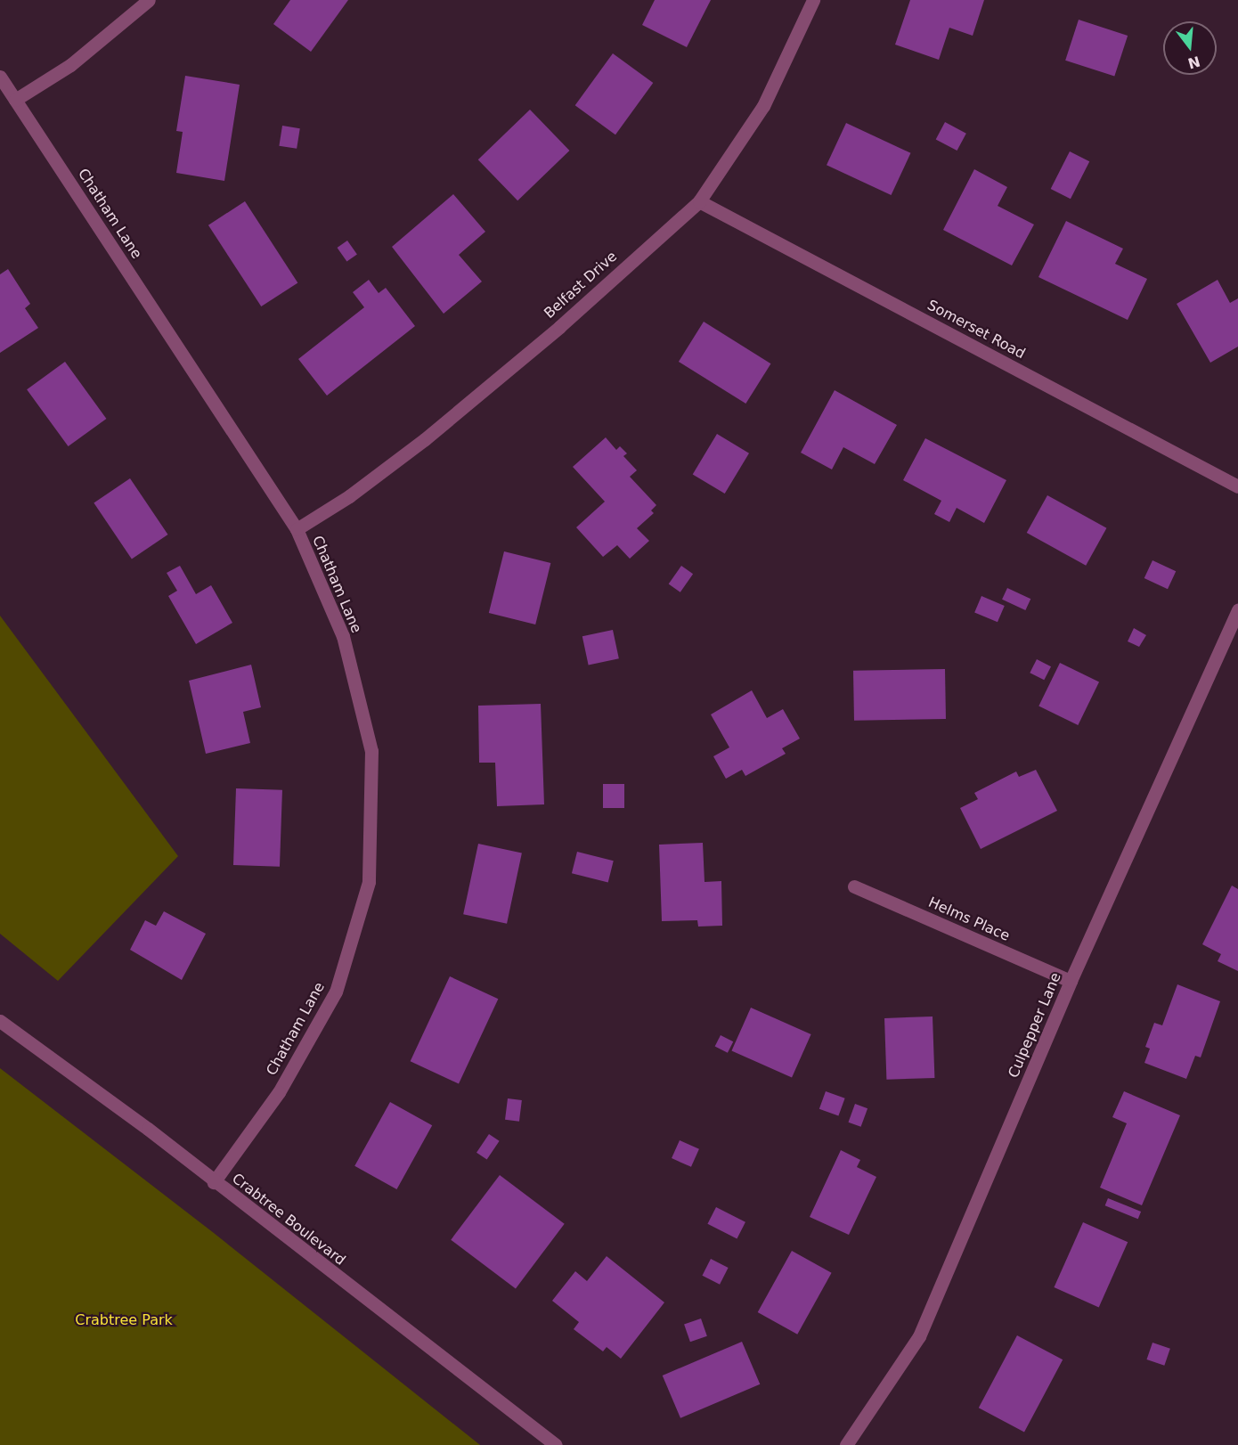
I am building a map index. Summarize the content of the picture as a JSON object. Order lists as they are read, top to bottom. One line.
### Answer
{"streets":{"street":["Chatham Lane","Belfast Drive","Somerset Road","Helms Place","Culpepper Lane","Crabtree Boulevard"]},"crossings":[["Chatham Lane","Belfast Drive"],["Chatham Lane","Crabtree Boulevard"],["Belfast Drive","Somerset Road"],["Helms Place","Culpepper Lane"]],"parks":["Crabtree Park"],"north":"bottom"}
